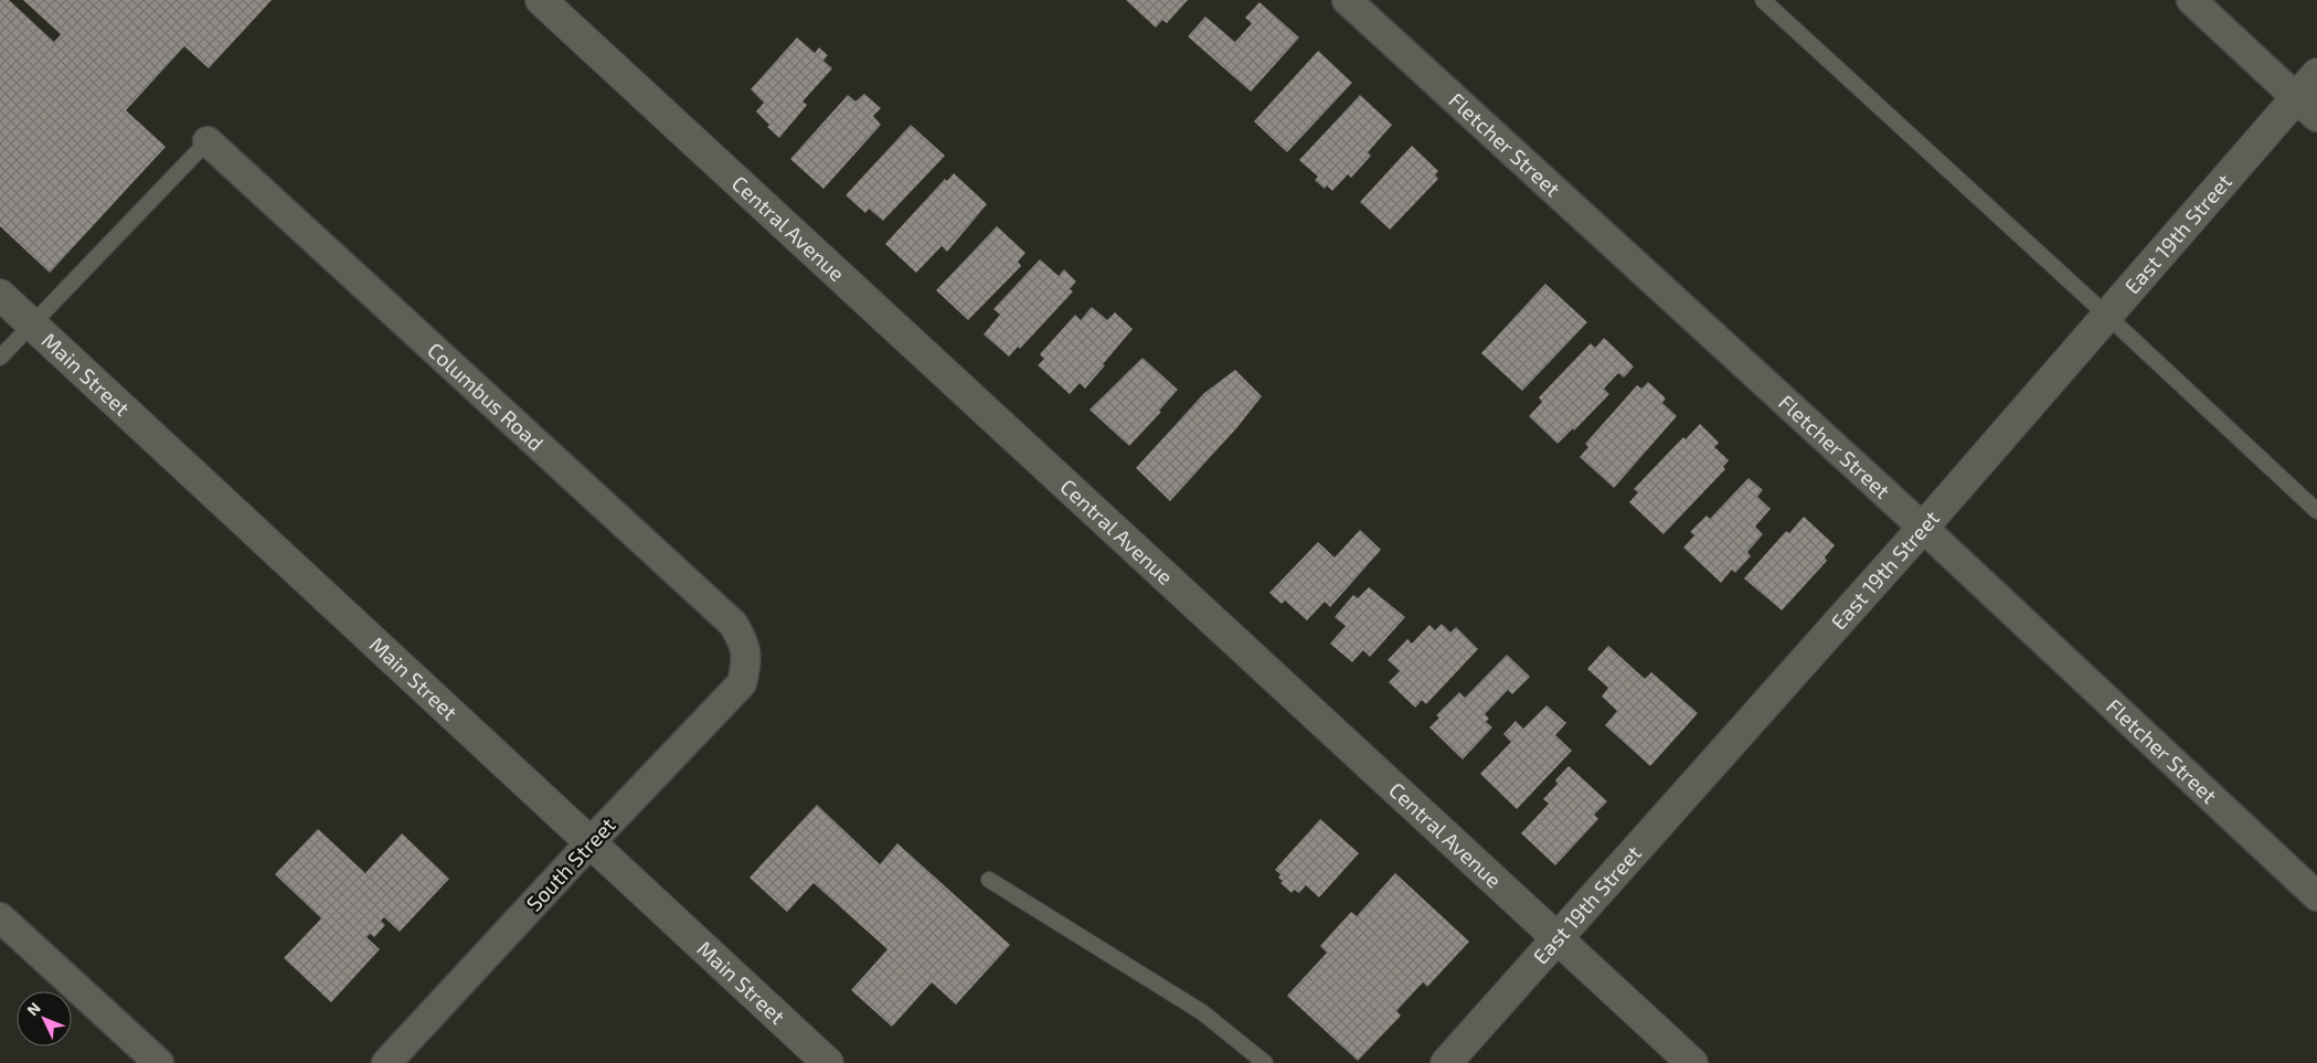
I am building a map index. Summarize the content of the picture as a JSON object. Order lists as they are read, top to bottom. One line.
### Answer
{"streets":{"street":["Fletcher Street","Central Avenue","East 19th Street","Main Street","Columbus Road","South Street"]},"crossings":[["Fletcher Street","East 19th Street"],["Central Avenue","East 19th Street"],["Main Street","South Street"],["Columbus Road","South Street"]],"north":"top left"}
